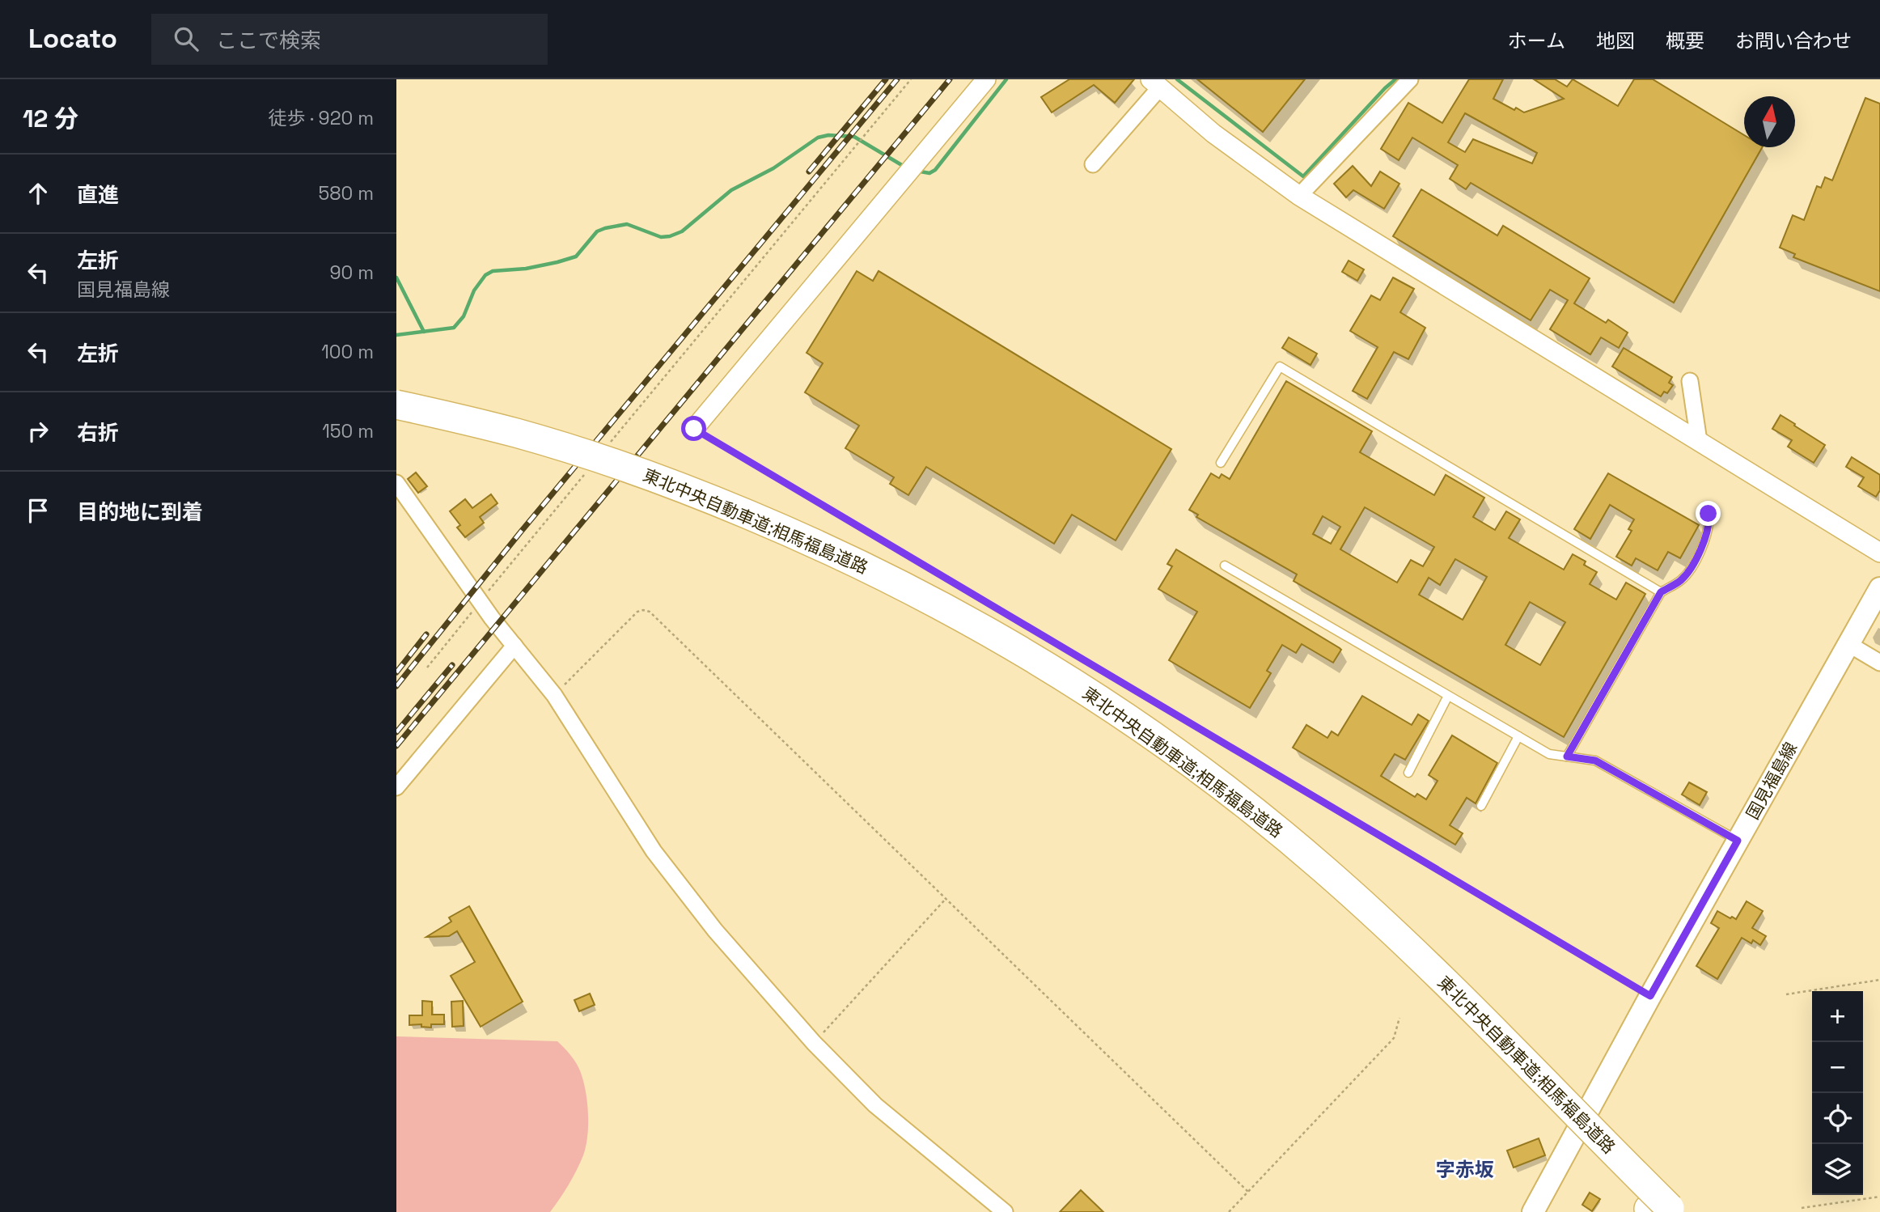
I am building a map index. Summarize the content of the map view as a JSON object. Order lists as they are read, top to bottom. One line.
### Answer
{"streets":{"highway":["東北中央自動車道;相馬福島道路"],"main road":["国見福島線"]},"districts":["字赤坂"],"north":"top","page":{"header":"Locato","search":"ここで検索","nav":["ホーム","地図","概要","お問い合わせ"],"heading":["12 分","徒歩 · 920 m"],"list":[["直進","580 m"],["左折","国見福島線","90 m"],["左折","100 m"],["右折","150 m"],"目的地に到着"],"map_buttons":["+","−"]}}
